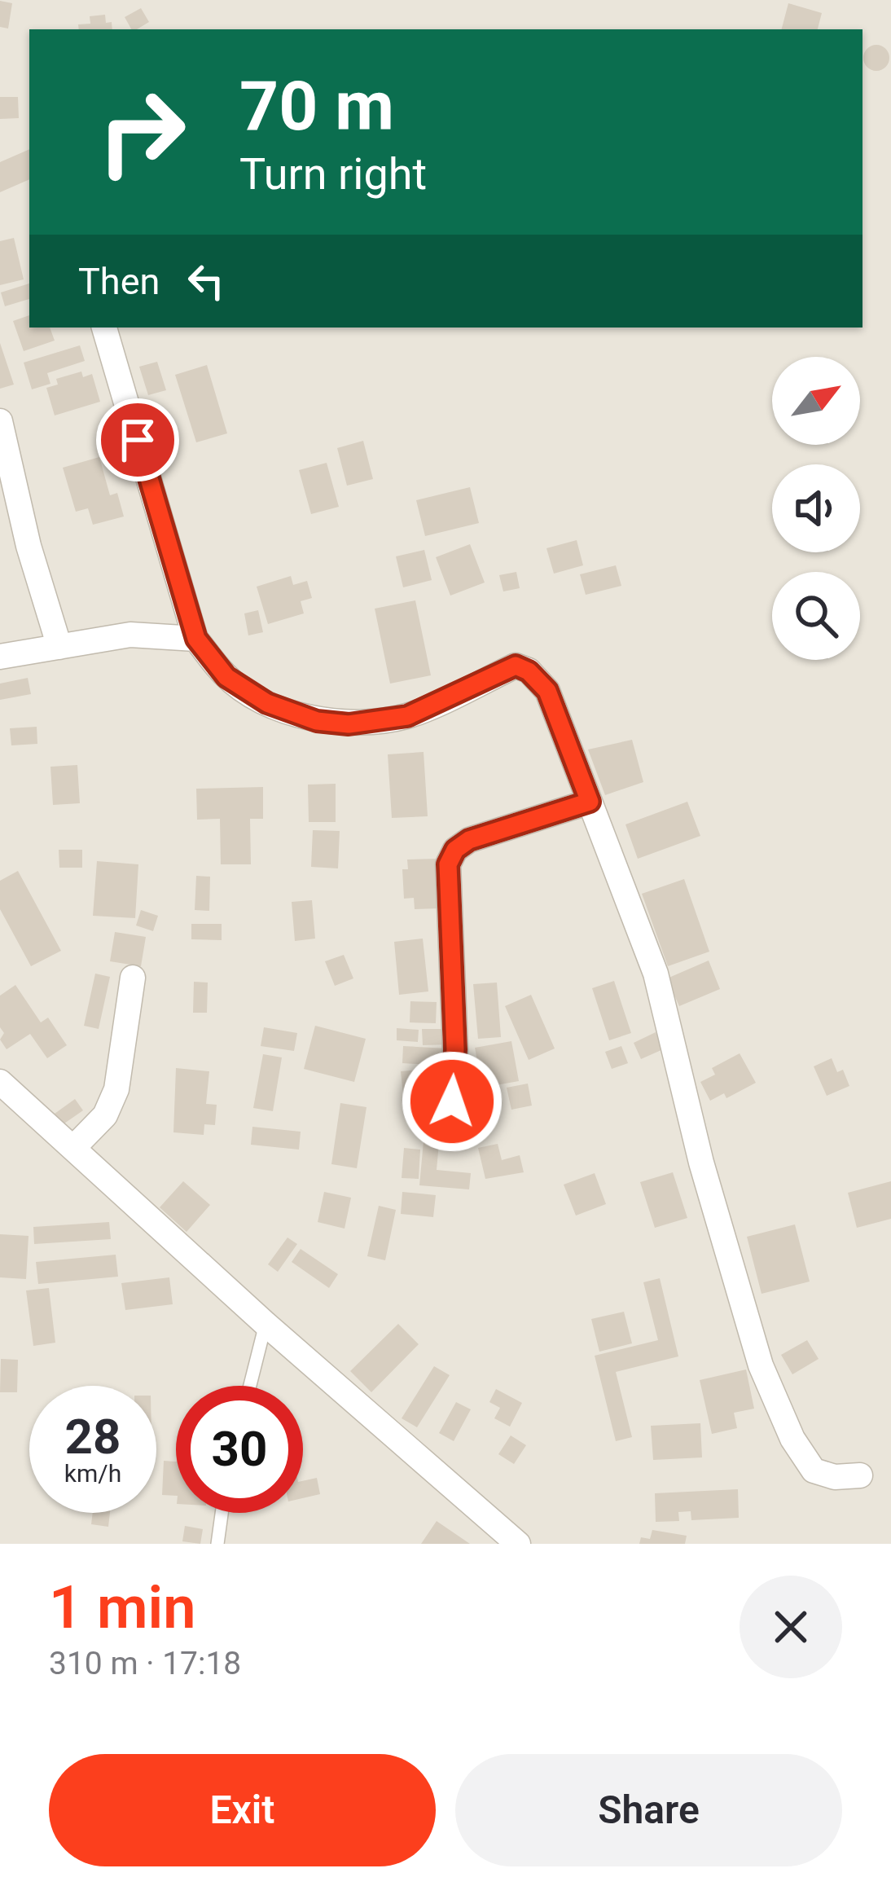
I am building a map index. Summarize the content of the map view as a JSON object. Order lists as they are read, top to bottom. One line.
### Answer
{"north":"top right","page":{"turn":["70 m","Turn right"],"then":"Then","speed":"28 km/h","limit":"30","heading":["1 min","310 m · 17:18"],"buttons":["Exit","Share"]}}
